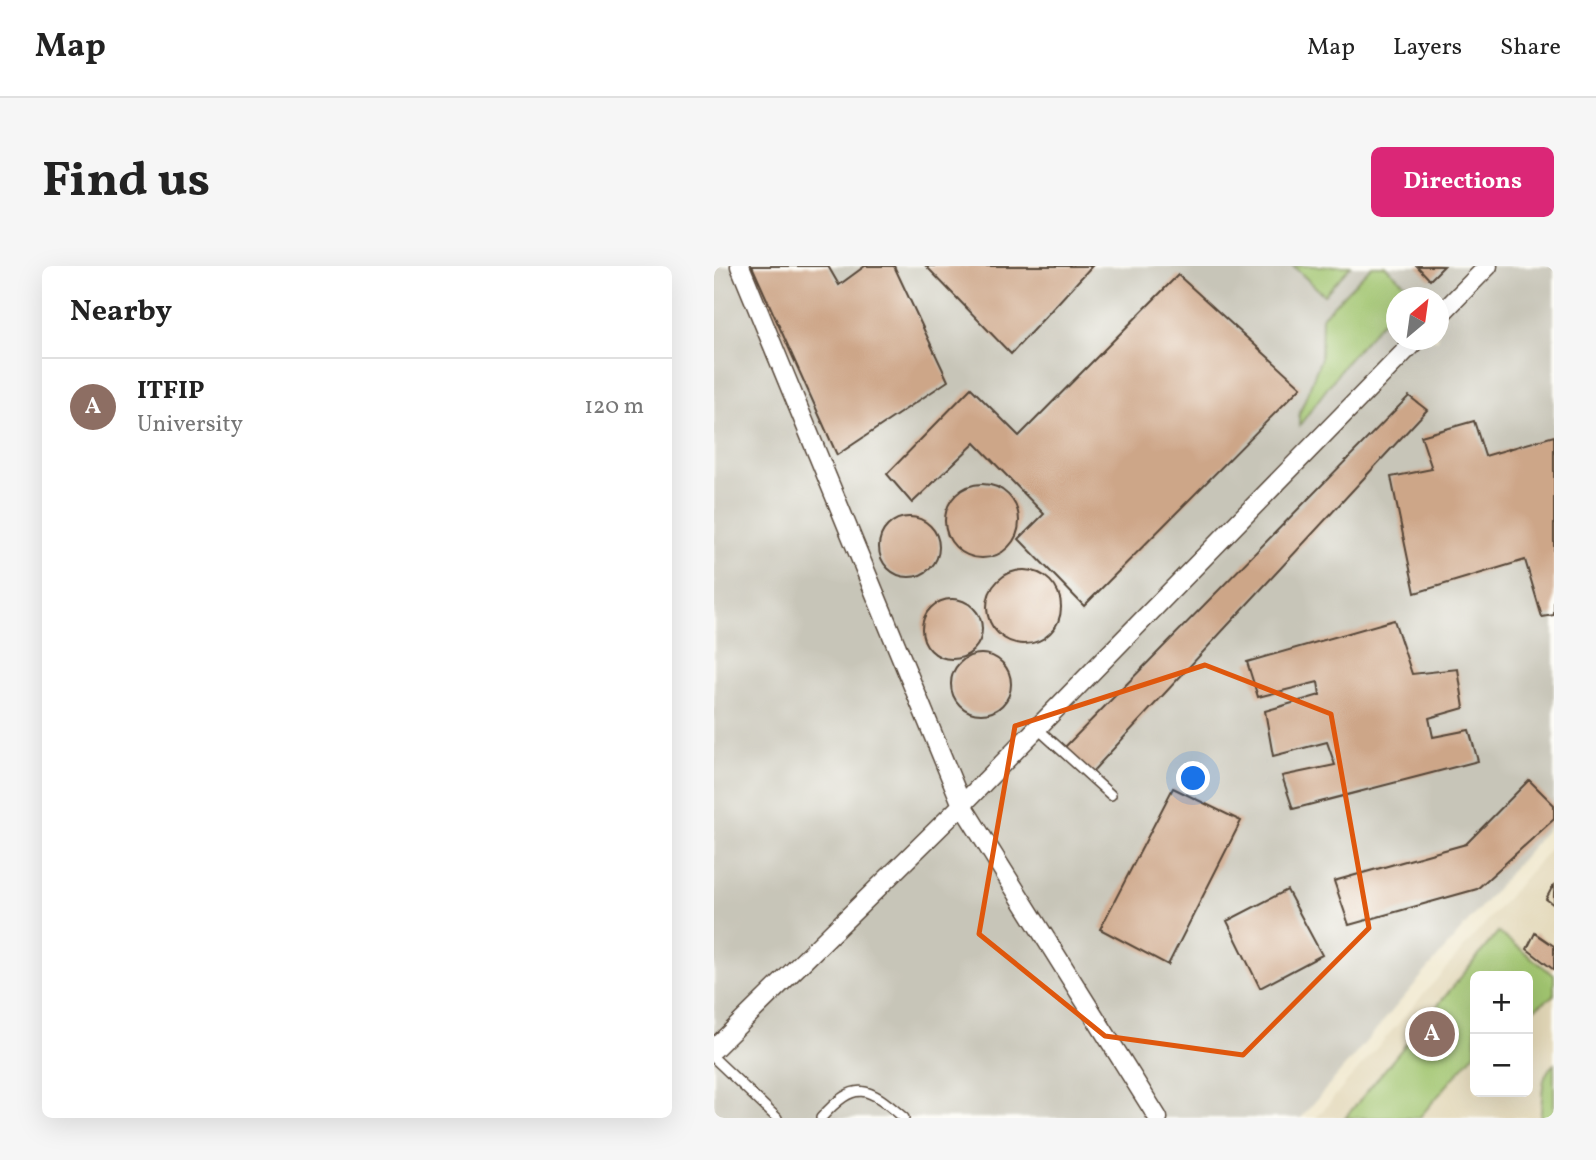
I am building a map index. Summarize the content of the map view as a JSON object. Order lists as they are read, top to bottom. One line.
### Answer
{"north":"top right","page":{"header":"Map","nav":["Map","Layers","Share"],"buttons":"Directions","title":"Find us","heading":"Nearby","list":[{"mark":"A","name":"ITFIP","note":"University","value":"120 m"}],"map_buttons":["+","−"],"pins":"A"}}
